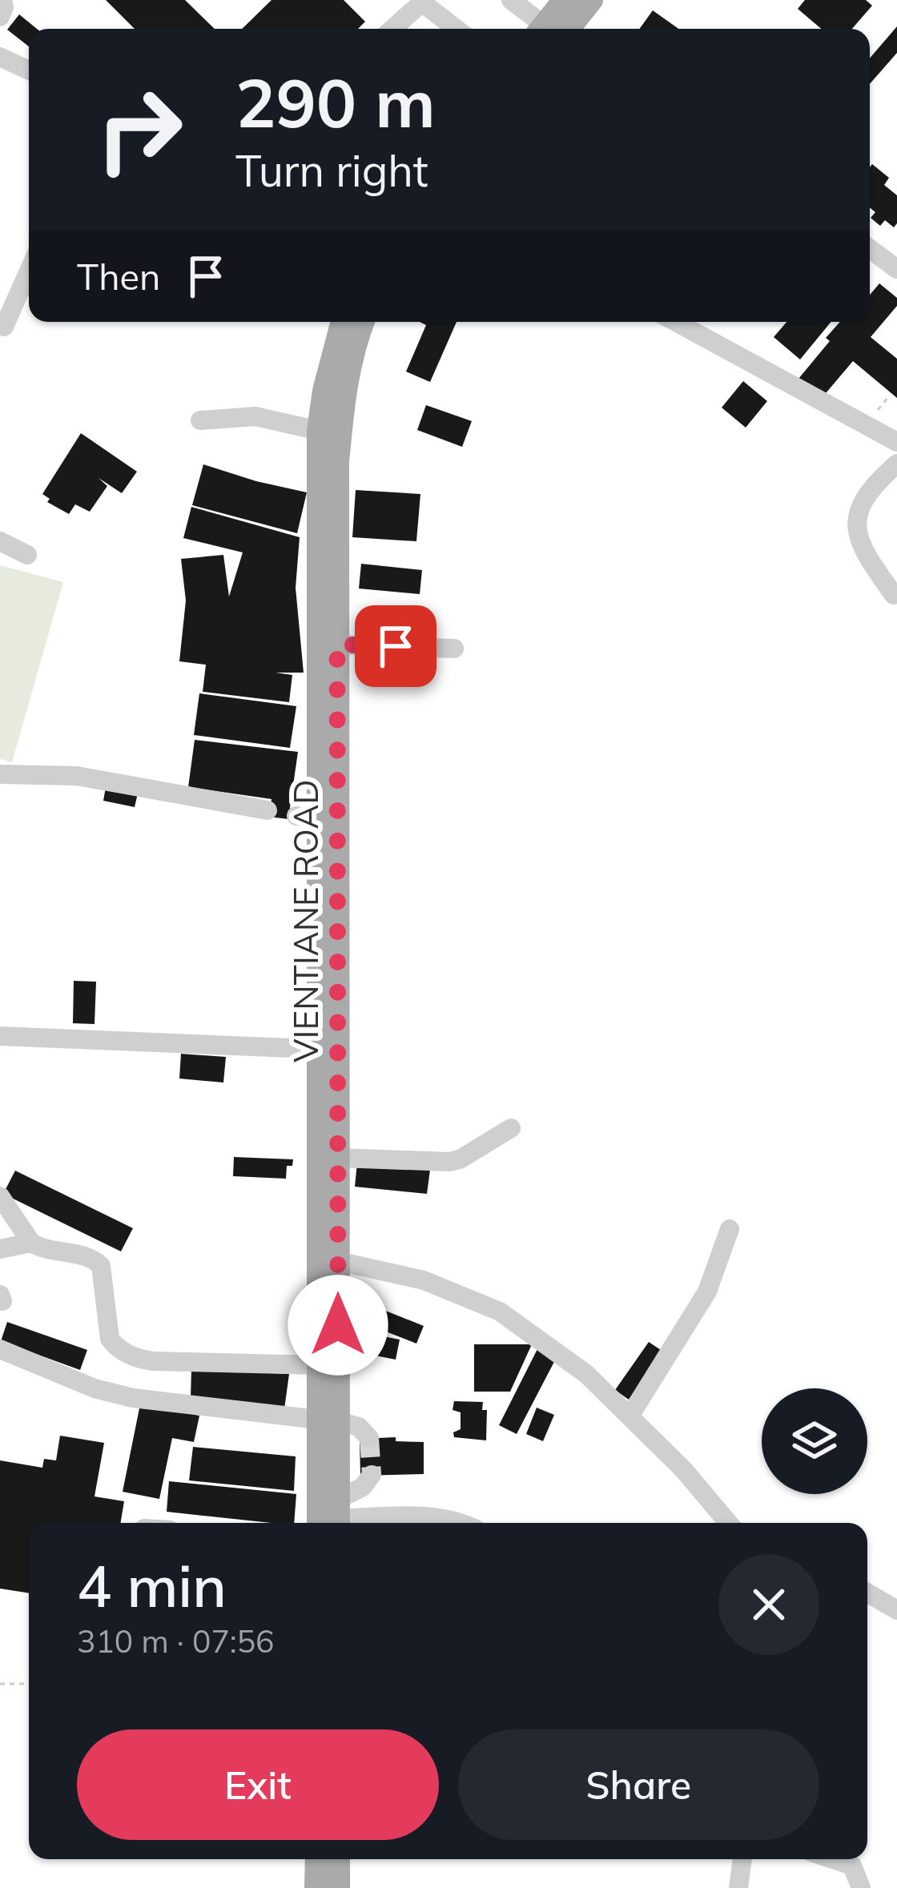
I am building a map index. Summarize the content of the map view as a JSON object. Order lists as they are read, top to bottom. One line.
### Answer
{"streets":{"main road":["VIENTIANE ROAD"]},"page":{"turn":["290 m","Turn right"],"then":"Then","heading":["4 min","310 m · 07:56"],"buttons":["Exit","Share"]}}
